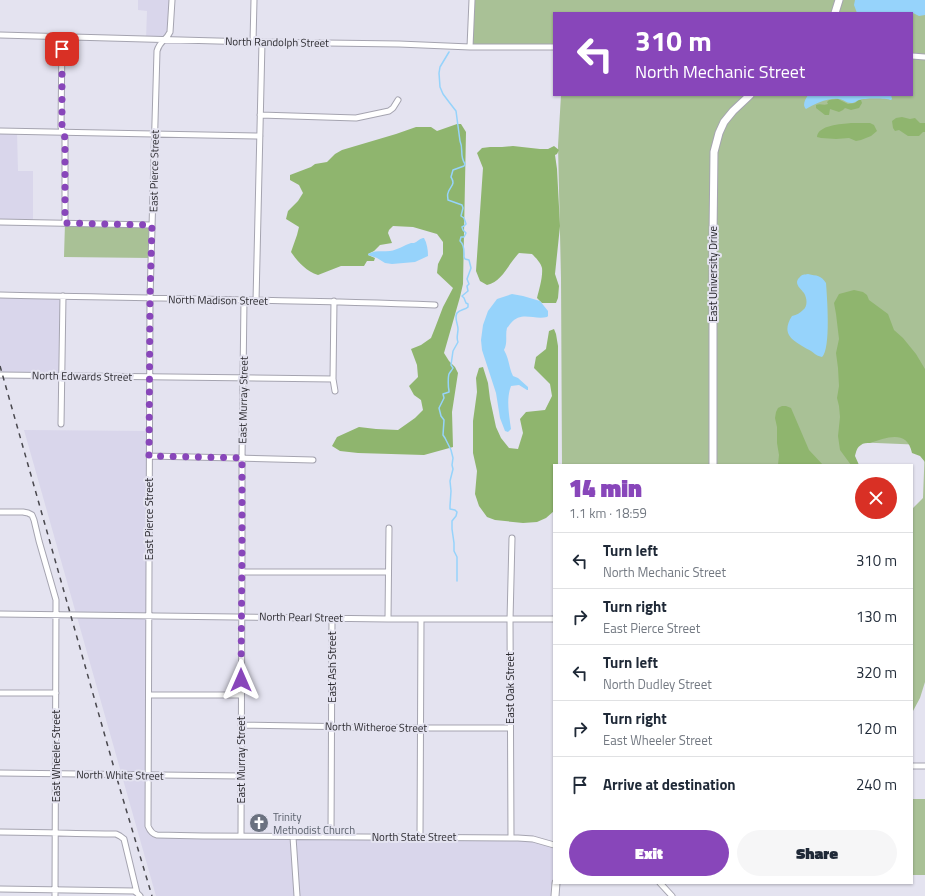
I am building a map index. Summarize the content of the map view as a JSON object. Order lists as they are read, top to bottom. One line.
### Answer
{"streets":{"main road":["East University Drive"],"street":["North Randolph Street","East Pierce Street","North Madison Street","North Edwards Street","East Murray Street","North Pearl Street","East Ash Street","East Oak Street","North Witheroe Street","East Wheeler Street","North White Street","North State Street"]},"crossings":[["North Randolph Street","East Pierce Street"],["East Pierce Street","North Madison Street"],["East Pierce Street","North Edwards Street"],["East Pierce Street","North Pearl Street"],["East Pierce Street","North White Street"],["East Pierce Street","North State Street"],["North Madison Street","East Murray Street"],["North Edwards Street","East Murray Street"],["East Murray Street","North Pearl Street"],["East Murray Street","North Witheroe Street"],["East Murray Street","North White Street"],["East Murray Street","North State Street"],["North Pearl Street","East Ash Street"],["North Pearl Street","East Oak Street"],["North Pearl Street","East Wheeler Street"],["East Ash Street","North Witheroe Street"],["East Ash Street","North State Street"],["East Oak Street","North Witheroe Street"],["East Oak Street","North State Street"],["East Wheeler Street","North White Street"]],"places":{"church":["Trinity Methodist Church"]},"page":{"turn":["310 m","North Mechanic Street"],"heading":["14 min","1.1 km · 18:59"],"list":[{"name":"Turn left","note":"North Mechanic Street","value":"310 m"},{"name":"Turn right","note":"East Pierce Street","value":"130 m"},{"name":"Turn left","note":"North Dudley Street","value":"320 m"},{"name":"Turn right","note":"East Wheeler Street","value":"120 m"},{"name":"Arrive at destination","value":"240 m"}],"buttons":["Exit","Share"]}}
